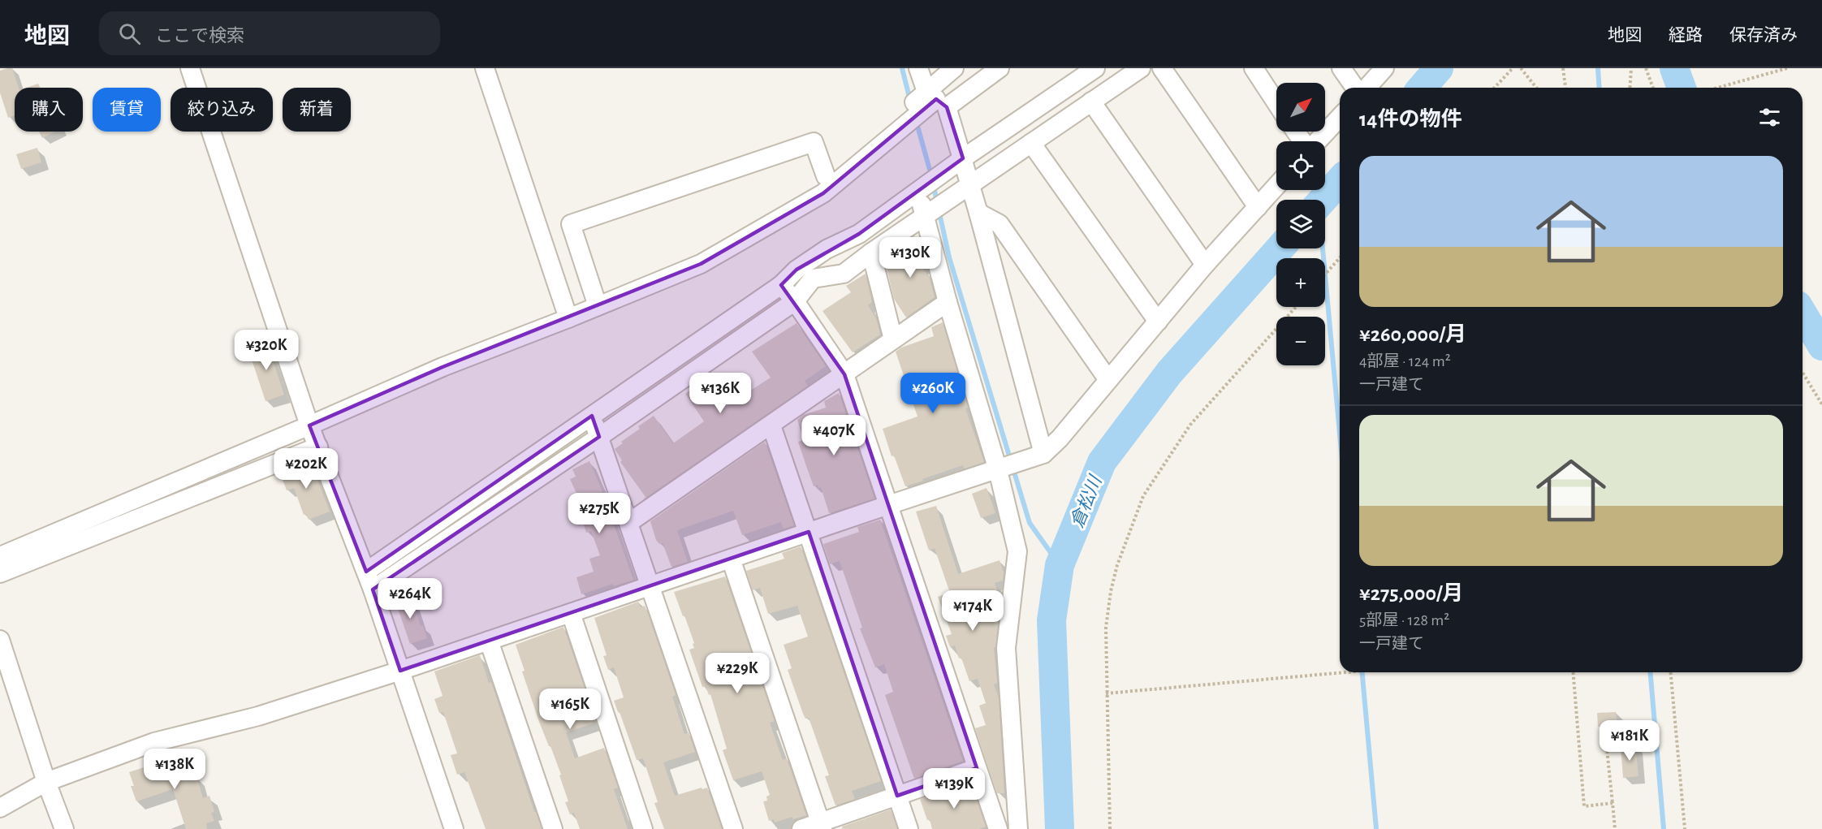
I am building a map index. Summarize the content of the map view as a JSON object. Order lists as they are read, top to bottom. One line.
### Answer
{"water":["倉松川"],"north":"top right","page":{"header":"地図","search":"ここで検索","nav":["地図","経路","保存済み"],"map_buttons":["+","−"],"chip":["購入","賃貸","絞り込み","新着"],"heading":"14件の物件","list":[{"name":"¥260,000/月","note":"4部屋 · 124 m² · 一戸建て"},{"name":"¥275,000/月","note":"5部屋 · 128 m² · 一戸建て"}],"price":["¥130K","¥320K","¥136K","¥260K","¥407K","¥202K","¥275K","¥264K","¥174K","¥229K","¥165K","¥181K","¥138K","¥139K"]}}
